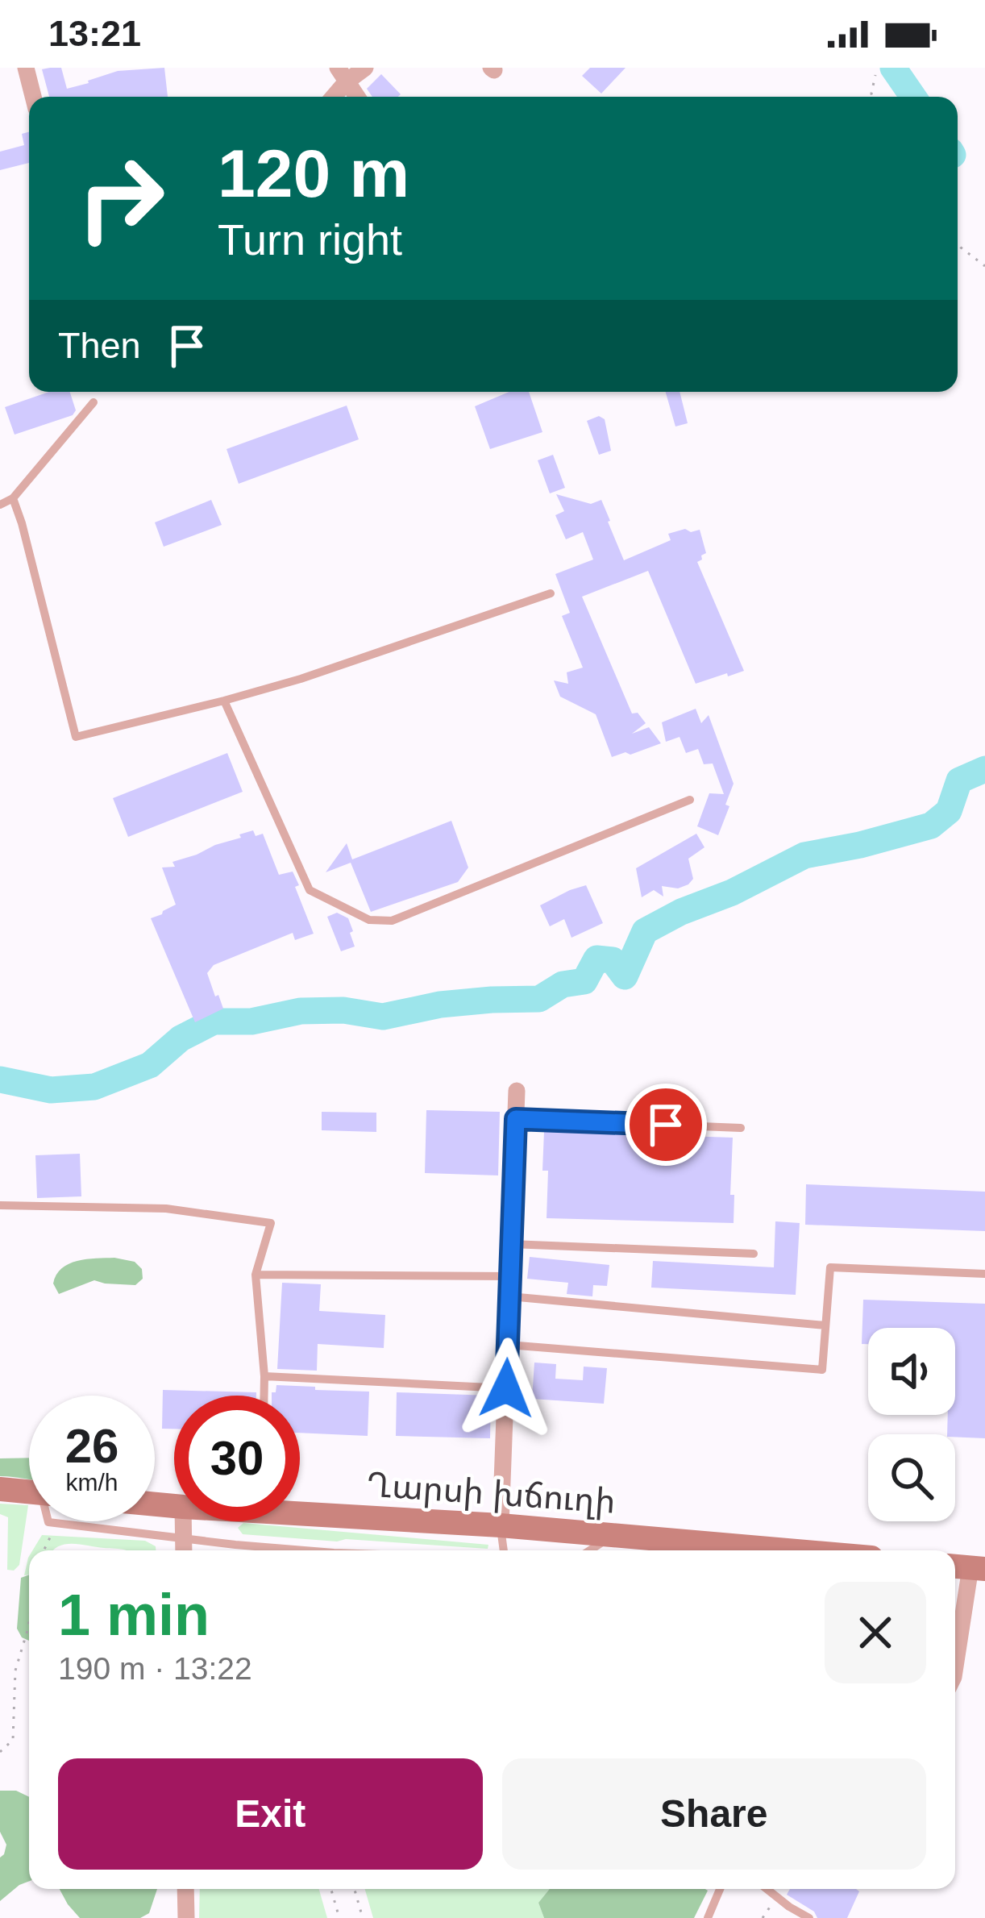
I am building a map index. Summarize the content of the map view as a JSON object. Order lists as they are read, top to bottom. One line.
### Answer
{"streets":{"main road":["Ղարսի խճուղի"]},"page":{"status":"13:21","turn":["120 m","Turn right"],"then":"Then","speed":"26 km/h","limit":"30","heading":["1 min","190 m · 13:22"],"buttons":["Exit","Share"]}}
